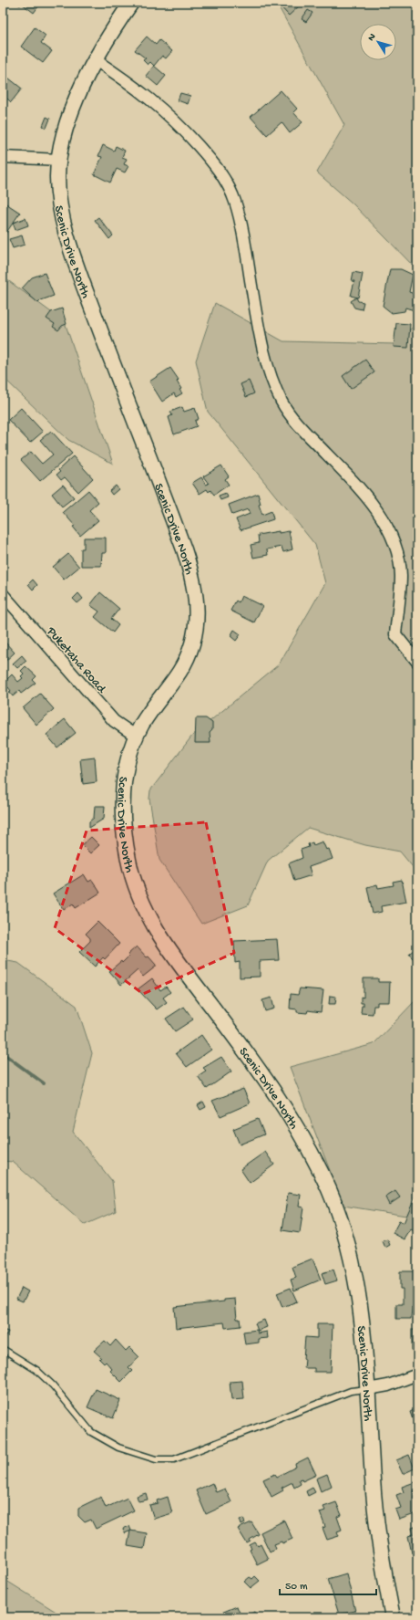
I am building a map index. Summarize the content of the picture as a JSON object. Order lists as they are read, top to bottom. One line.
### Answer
{"streets":{"main road":["Scenic Drive North"],"street":["Puketaha Road"]},"crossings":[["Scenic Drive North","Puketaha Road"]],"scale_bar":"50 m","north":"top left"}
